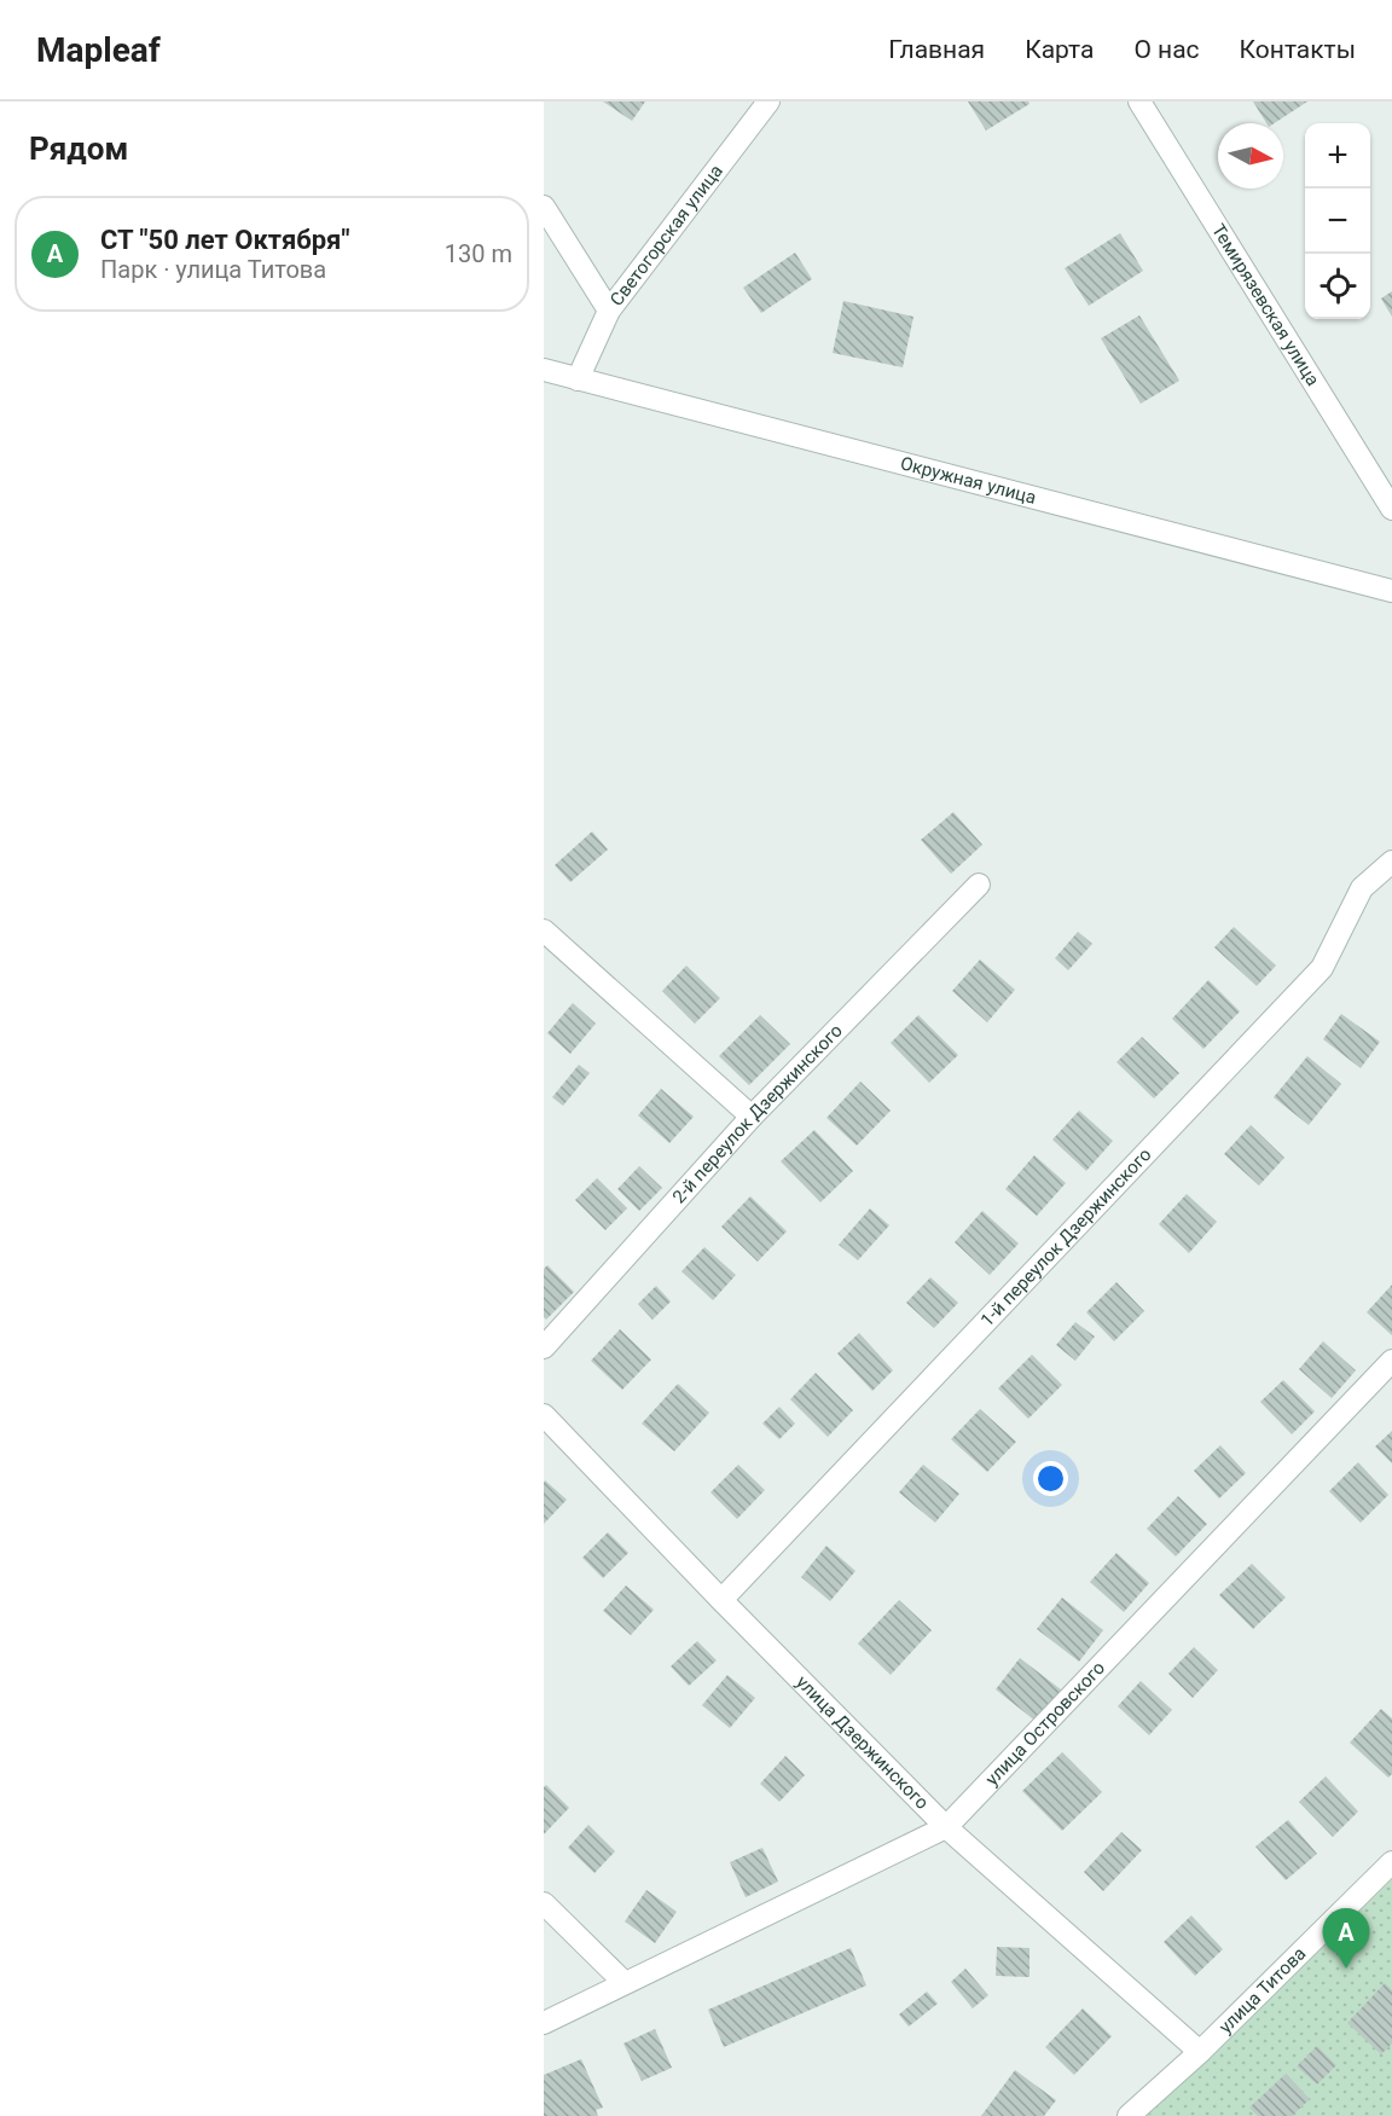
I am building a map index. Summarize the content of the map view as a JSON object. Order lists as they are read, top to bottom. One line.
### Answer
{"streets":{"street":["Светогорская улица","Темирязевская улица","Окружная улица","2-й переулок Дзержинского","1-й переулок Дзержинского","улица Островского","улица Дзержинского","улица Титова"]},"crossings":[["Светогорская улица","Окружная улица"],["1-й переулок Дзержинского","улица Дзержинского"],["улица Островского","улица Дзержинского"],["улица Дзержинского","улица Титова"]],"north":"right","page":{"header":"Mapleaf","nav":["Главная","Карта","О нас","Контакты"],"heading":"Рядом","map_buttons":["+","−"],"list":[{"mark":"A","name":"СТ \"50 лет Октября\"","note":"Парк · улица Титова","value":"130 m"}],"pins":"A"}}
